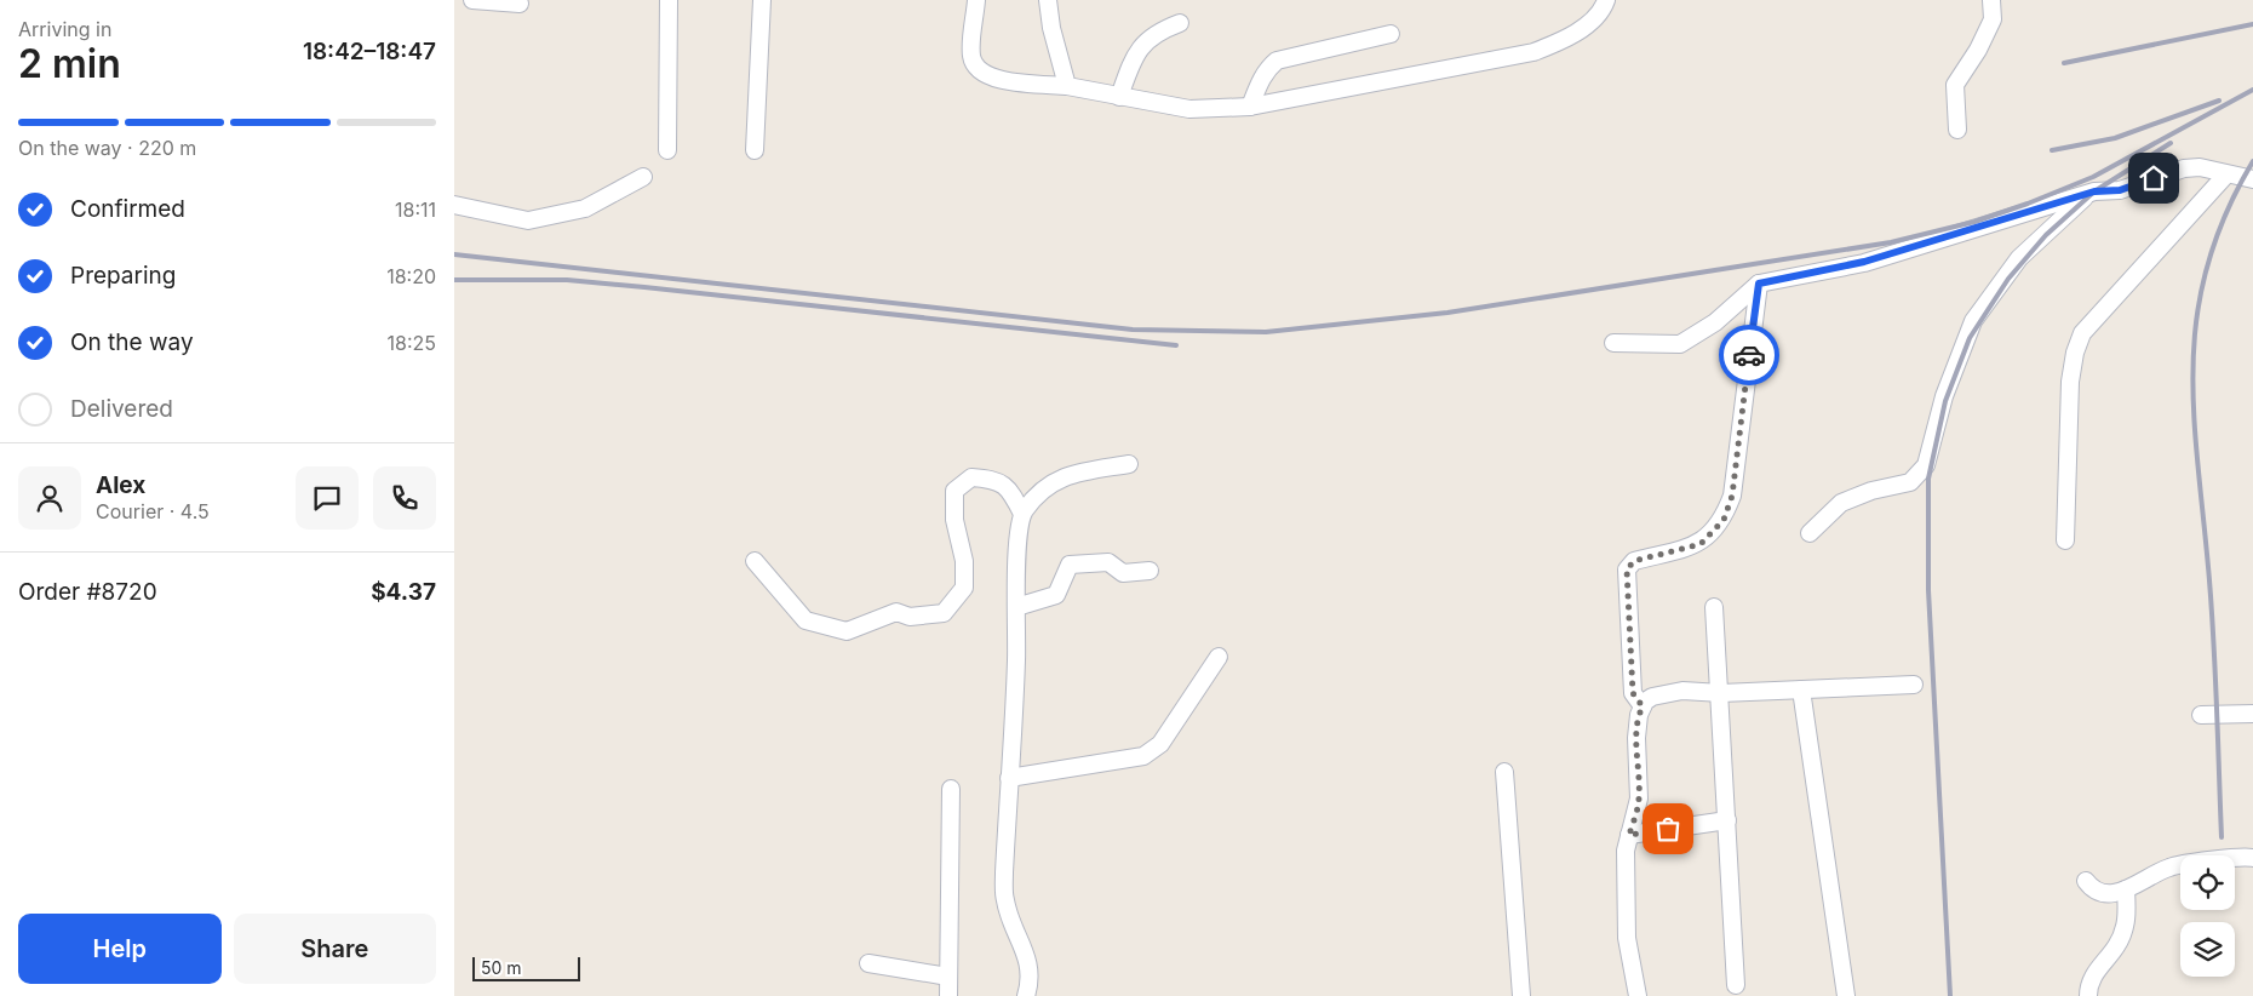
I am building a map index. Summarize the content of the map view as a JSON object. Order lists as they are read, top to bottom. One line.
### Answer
{"scale_bar":"50 m","page":{"heading":["2 min","Arriving in","18:42–18:47"],"panel":["Alex","Courier · 4.5","Order #8720","$4.37"],"bar":"On the way · 220 m","list":[["Confirmed","18:11"],["Preparing","18:20"],["On the way","18:25"],"Delivered"],"buttons":["Help","Share"],"scale":"50 m"}}
